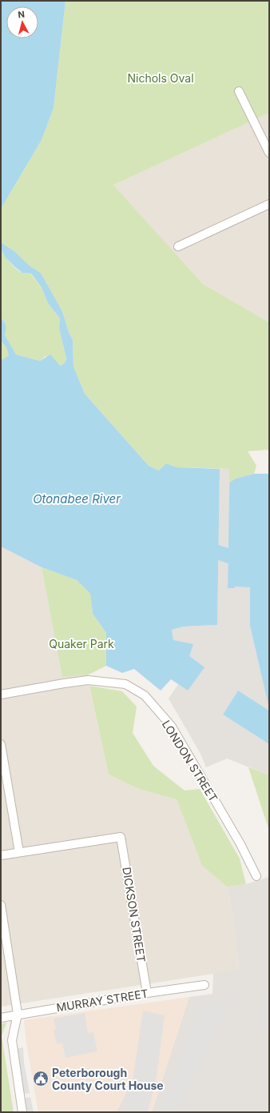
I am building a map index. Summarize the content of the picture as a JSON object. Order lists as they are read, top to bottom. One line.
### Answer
{"streets":{"street":["LONDON STREET","DICKSON STREET","MURRAY STREET"]},"crossings":[["DICKSON STREET","MURRAY STREET"]],"water":["Otonabee River"],"parks":["Nichols Oval","Quaker Park"],"places":{"public building":["Peterborough County Court House"]},"north":"top"}
